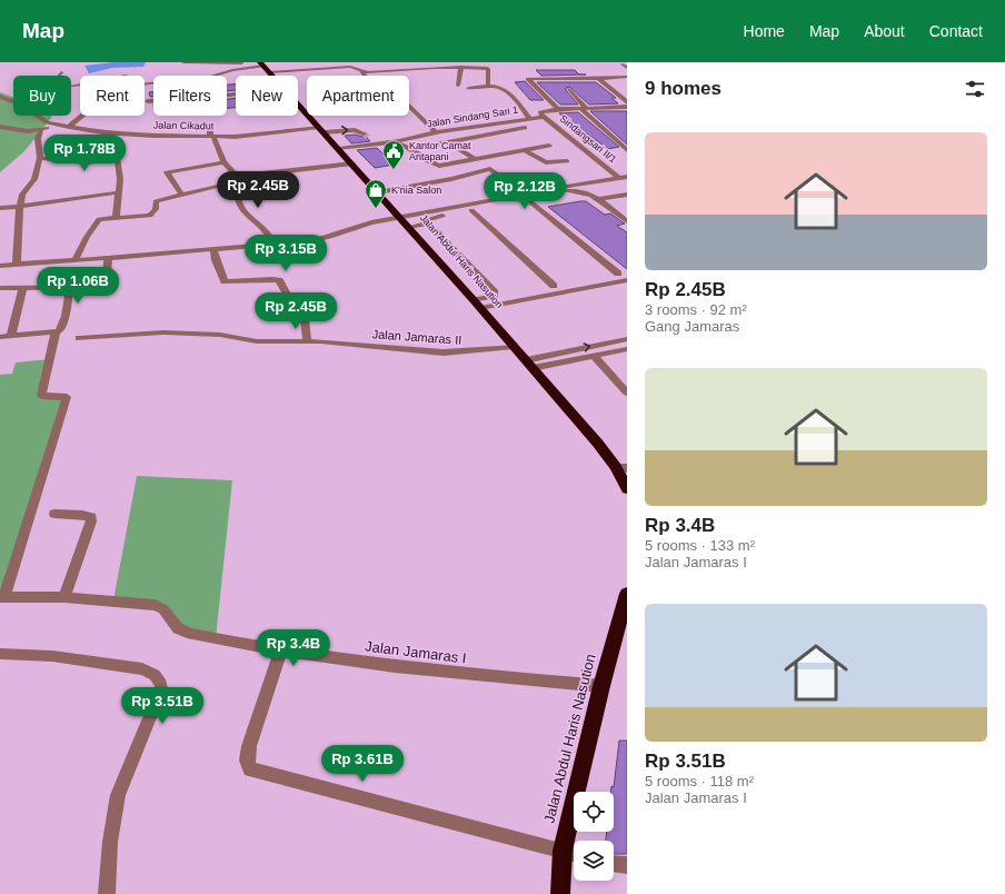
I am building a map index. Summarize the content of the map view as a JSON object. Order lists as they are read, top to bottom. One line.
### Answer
{"streets":{"highway":["Jalan Abdul Haris Nasution"],"street":["Jalan Sindang Sari 1","Jalan Cikadut","Sindangsari II/1","Jalan Jamaras II","Jalan Jamaras I"]},"crossings":[["Jalan Sindang Sari 1","Sindangsari II/1"],["Jalan Sindang Sari 1","Jalan Abdul Haris Nasution"],["Jalan Cikadut","Jalan Abdul Haris Nasution"],["Jalan Abdul Haris Nasution","Jalan Jamaras II"],["Jalan Abdul Haris Nasution","Jalan Jamaras I"]],"places":{"public building":["Kantor Camat Antapani"],"shop":["K'nia Salon"]},"page":{"header":"Map","nav":["Home","Map","About","Contact"],"heading":"9 homes","chip":["Buy","Rent","Filters","New","Apartment"],"list":[{"name":"Rp 2.45B","note":"3 rooms · 92 m² · Gang Jamaras"},{"name":"Rp 3.4B","note":"5 rooms · 133 m² · Jalan Jamaras I"},{"name":"Rp 3.51B","note":"5 rooms · 118 m² · Jalan Jamaras I"}],"price":["Rp 1.78B","Rp 2.45B","Rp 2.12B","Rp 3.15B","Rp 1.06B","Rp 2.45B","Rp 3.4B","Rp 3.51B","Rp 3.61B"]}}
